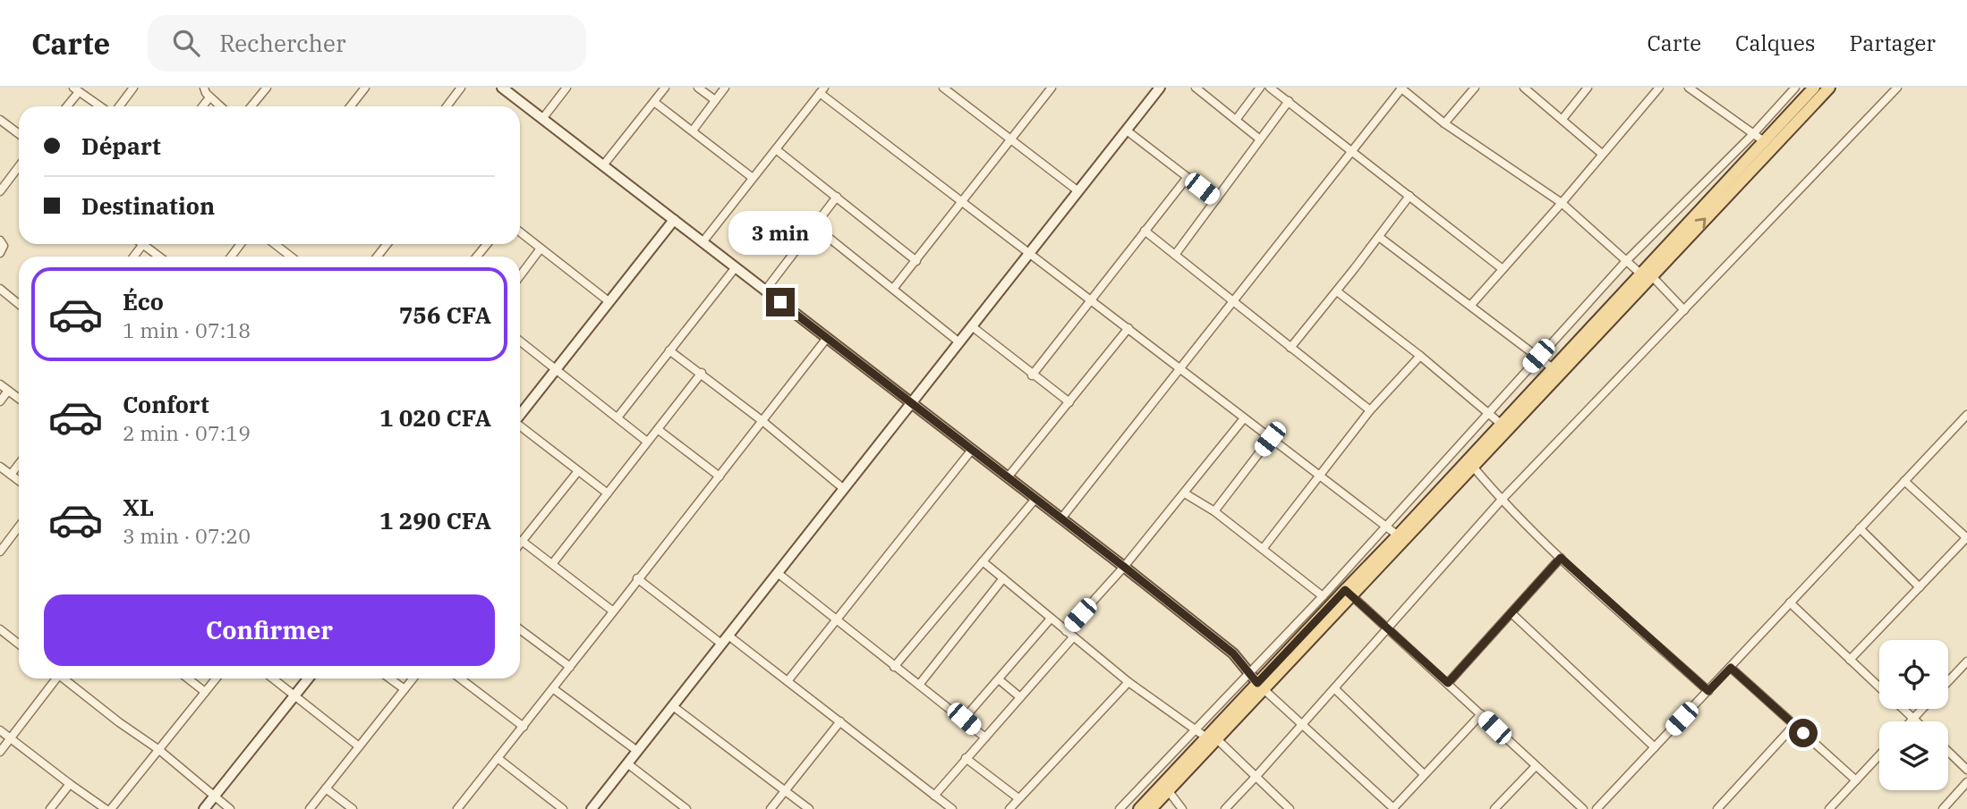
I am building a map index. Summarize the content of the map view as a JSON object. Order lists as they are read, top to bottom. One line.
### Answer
{"page":{"header":"Carte","search":"Rechercher","nav":["Carte","Calques","Partager"],"banner":["Départ","Destination"],"bubble":"3 min","list":[{"name":"Éco","note":"1 min · 07:18","value":"756 CFA"},{"name":"Confort","note":"2 min · 07:19","value":"1 020 CFA"},{"name":"XL","note":"3 min · 07:20","value":"1 290 CFA"}],"buttons":"Confirmer"}}
